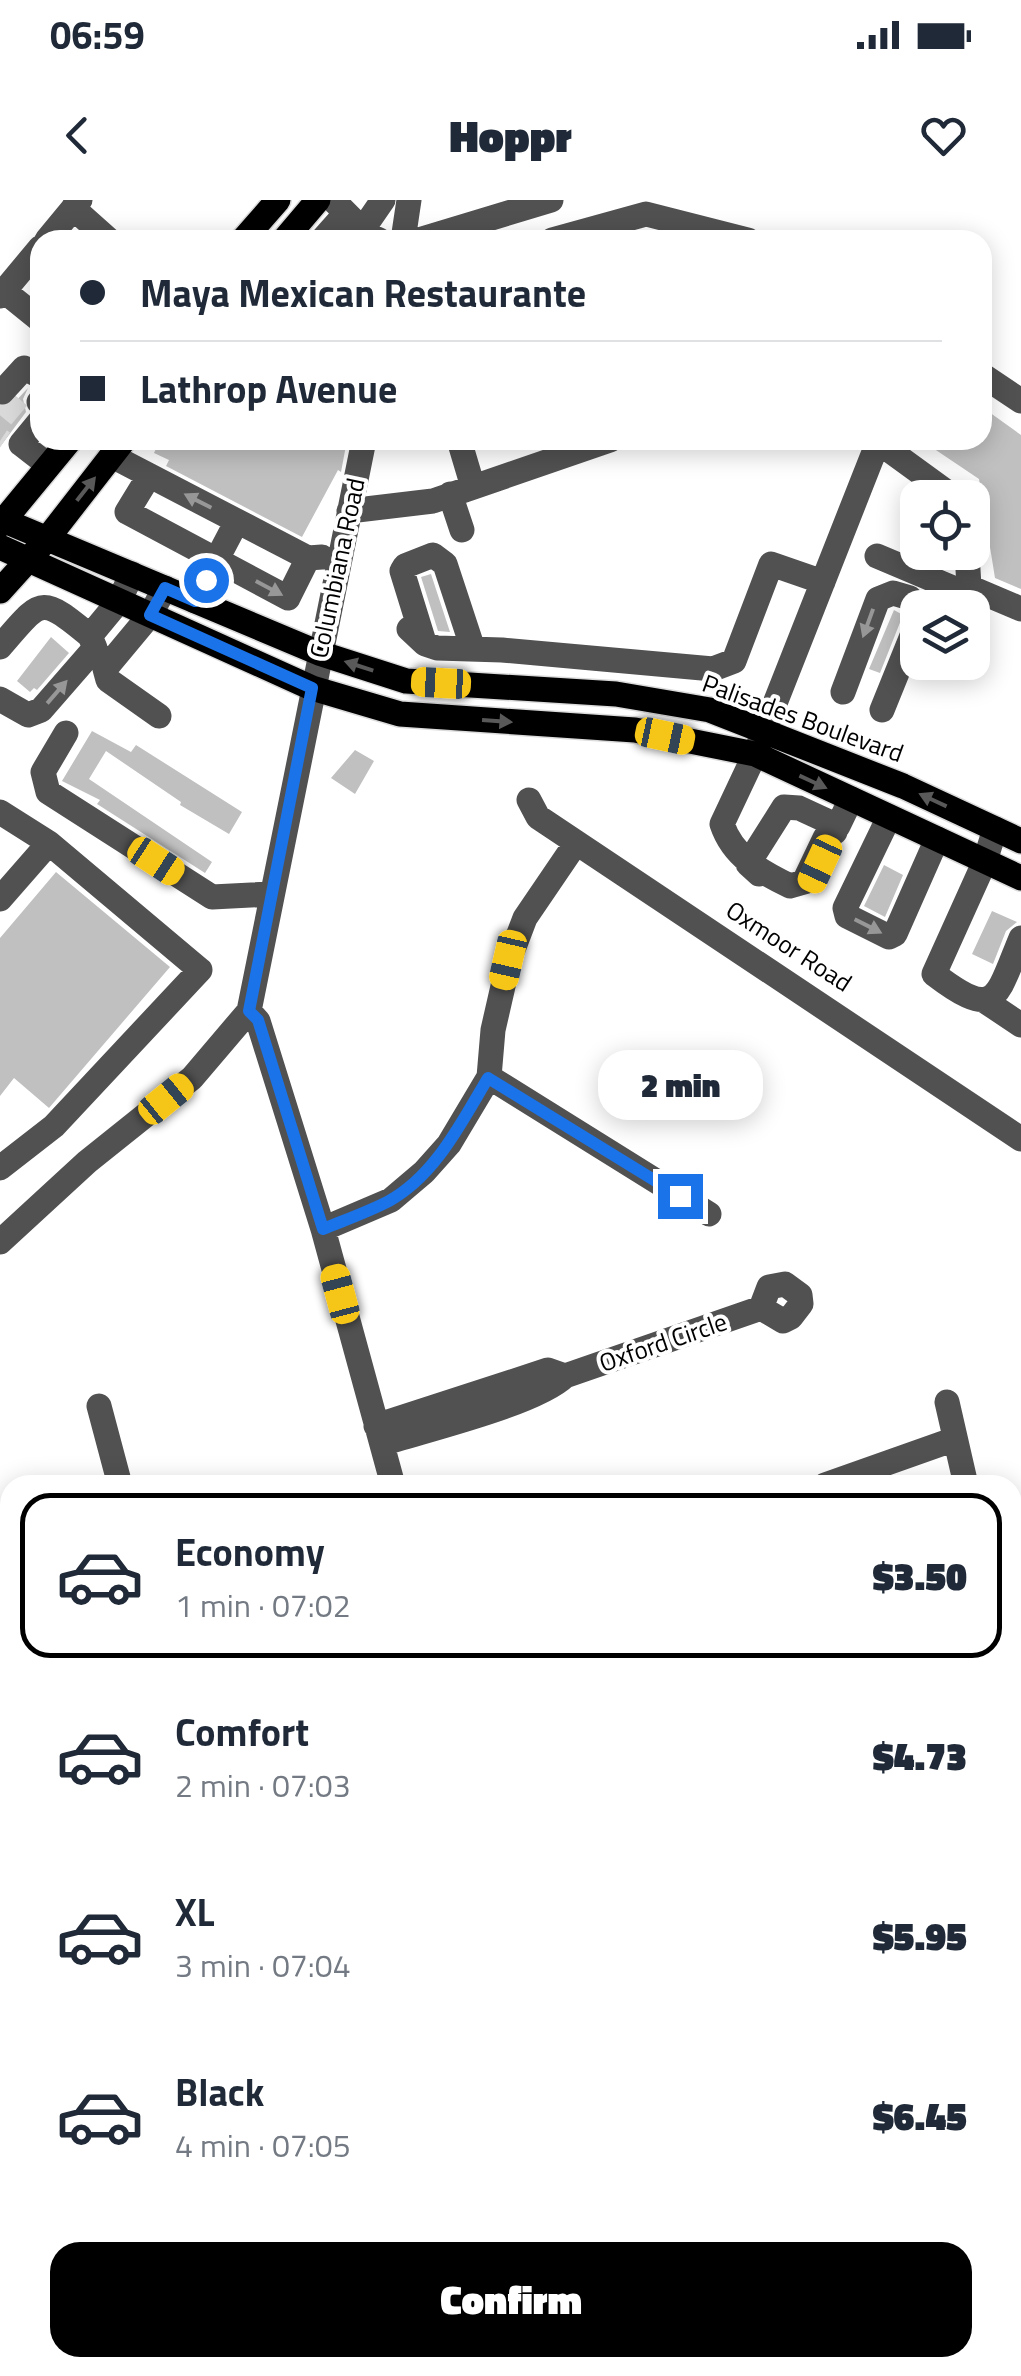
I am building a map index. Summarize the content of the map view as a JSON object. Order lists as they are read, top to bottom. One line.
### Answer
{"streets":{"main road":["Palisades Boulevard"],"street":["Columbiana Road","Oxmoor Road","Oxford Circle"]},"crossings":[["Columbiana Road","Palisades Boulevard"]],"page":{"status":"06:59","header":"Hoppr","banner":["Maya Mexican Restaurante","Lathrop Avenue"],"bubble":"2 min","list":[{"name":"Economy","note":"1 min · 07:02","value":"$3.50"},{"name":"Comfort","note":"2 min · 07:03","value":"$4.73"},{"name":"XL","note":"3 min · 07:04","value":"$5.95"},{"name":"Black","note":"4 min · 07:05","value":"$6.45"}],"buttons":"Confirm"}}
